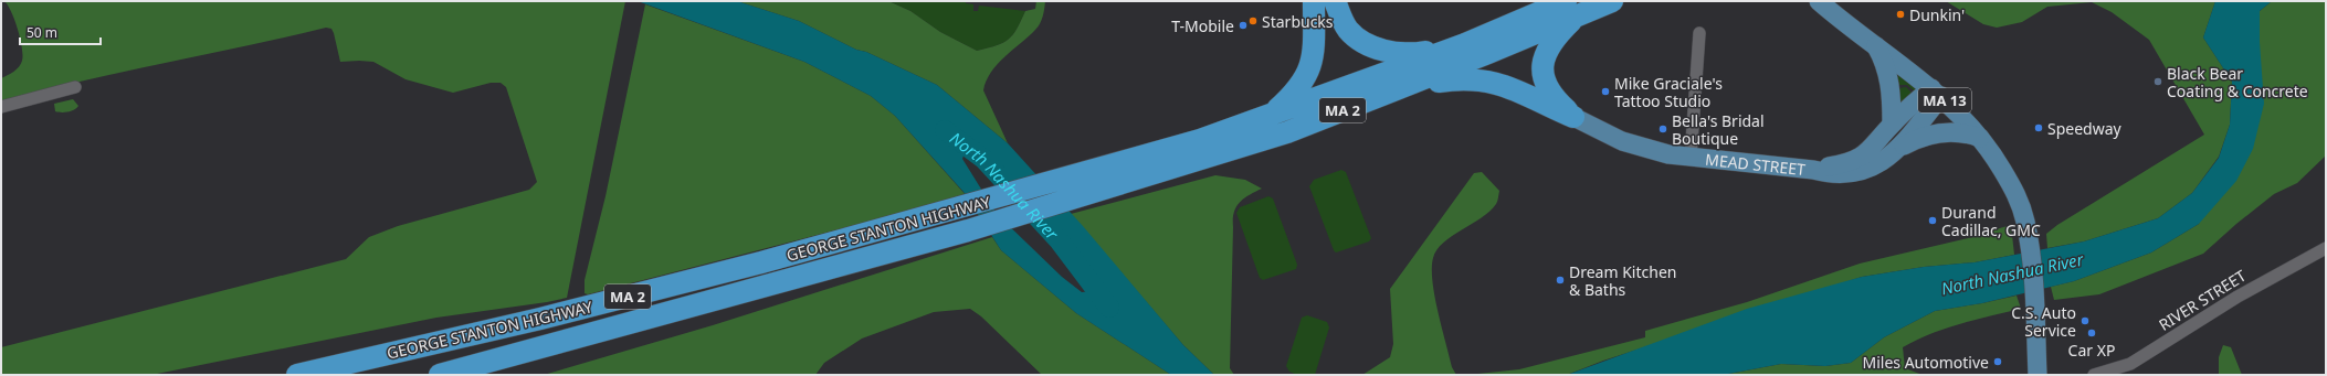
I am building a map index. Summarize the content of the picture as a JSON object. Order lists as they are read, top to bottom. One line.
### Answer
{"streets":{"highway":["MA 2","GEORGE STANTON HIGHWAY"],"main road":["MA 13","MEAD STREET"],"street":["RIVER STREET"]},"crossings":[["MA 13","MEAD STREET"]],"water":["North Nashua River"],"places":["Dunkin'","Starbucks","T-Mobile","Black Bear Coating & Concrete","Mike Graciale's Tattoo Studio","Speedway","Bella's Bridal Boutique","Durand Cadillac, GMC","Dream Kitchen & Baths","C.S. Auto Service","Car XP","Miles Automotive"],"scale_bar":"50 m"}
